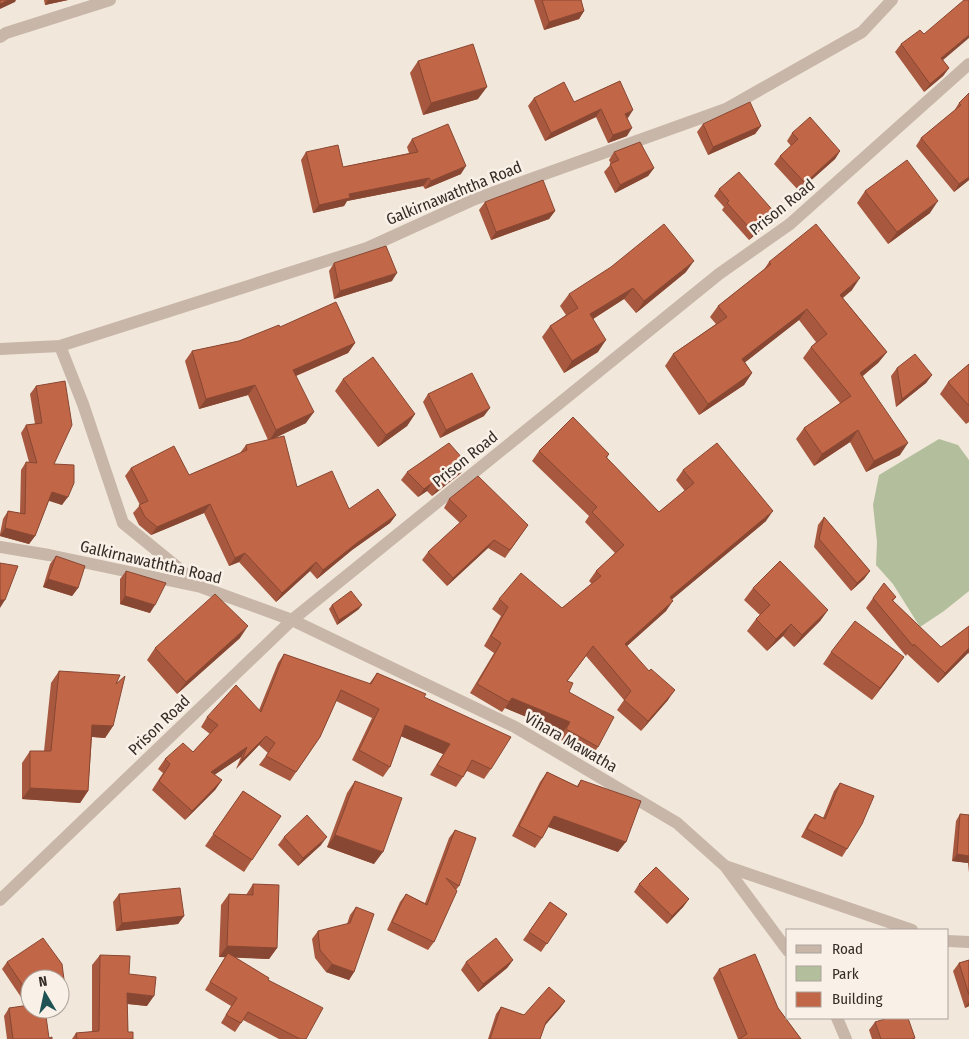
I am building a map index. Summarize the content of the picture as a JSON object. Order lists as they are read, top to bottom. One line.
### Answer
{"streets":{"street":["Galkirnawaththa Road","Prison Road","Vihara Mawatha"]},"crossings":[["Galkirnawaththa Road","Prison Road"],["Galkirnawaththa Road","Vihara Mawatha"],["Prison Road","Vihara Mawatha"]],"legend":["Road","Park","Building"],"north":"top"}
